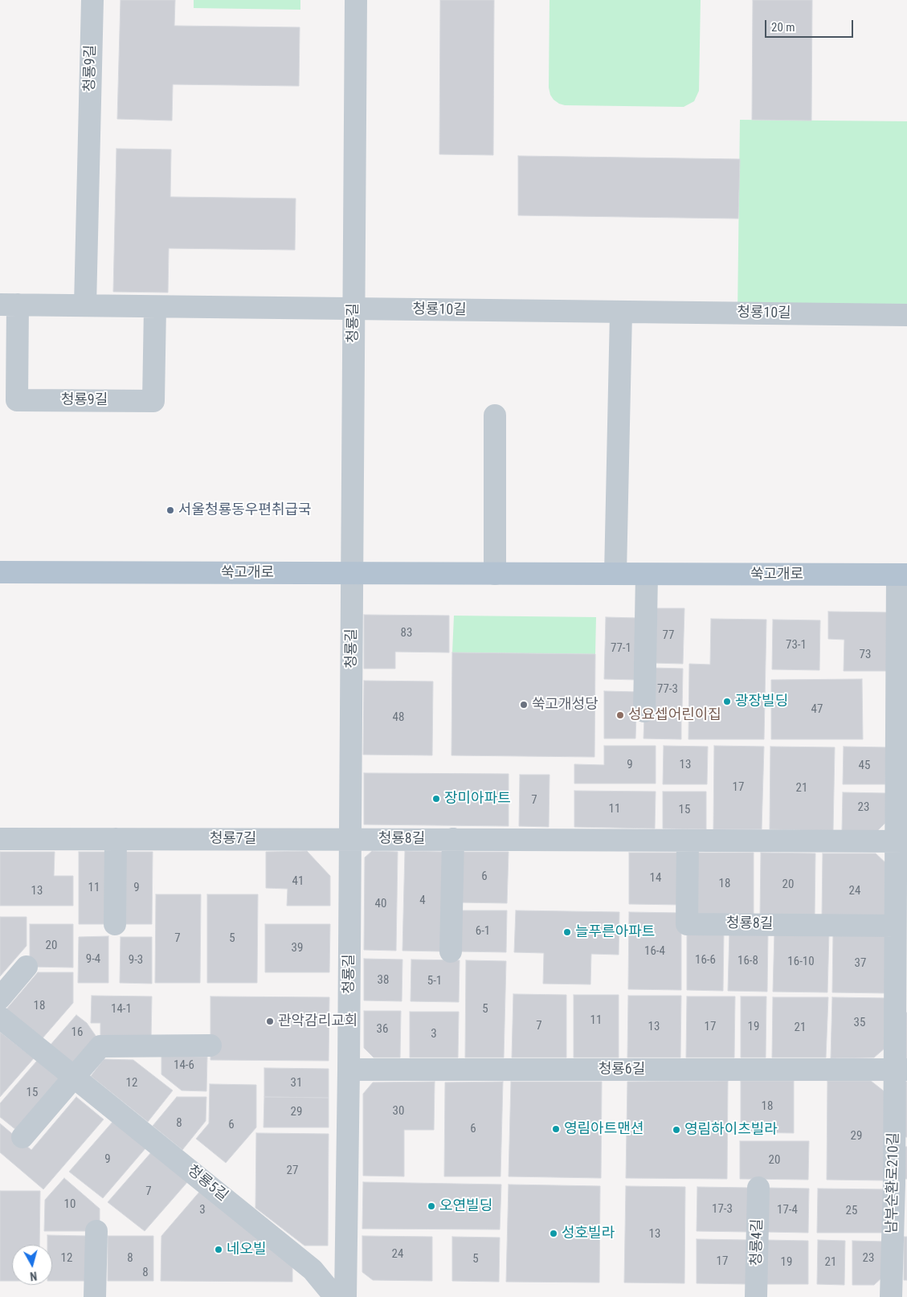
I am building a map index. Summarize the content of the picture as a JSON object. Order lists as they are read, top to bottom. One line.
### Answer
{"streets":{"main road":["쑥고개로"],"street":["청룡9길","청룡10길","청룡길","청룡7길","청룡8길","청룡6길","남부순환로210길","청룡5길","청룡4길"]},"crossings":[["청룡9길","청룡10길"],["청룡9길","청룡길"],["청룡10길","청룡길"],["청룡길","쑥고개로"],["청룡길","청룡7길"],["청룡길","청룡8길"],["청룡길","청룡6길"],["쑥고개로","남부순환로210길"],["청룡7길","청룡8길"],["청룡8길","남부순환로210길"],["청룡6길","남부순환로210길"]],"places":["서울청룡동우편취급국","광장빌딩","쑥고개성당","성요셉어린이집","장미아파트","늘푸른아파트","관악감리교회","영림아트맨션","영림하이츠빌라","오연빌딩","성호빌라","네오빌"],"house_numbers":["83","77","73-1","77-1","73","77-3","47","48","9","13","45","17","21","7","23","11","15","6","14","41","18","20","11","9","13","24","4","40","6-1","7","5","20","39","16-4","9-4","9-3","16-6","16-8","16-10","37","38","5-1","18","14-1","5","11","35","7","13","17","19","21","36","16","3","14-6","12","31","15","18","30","29","8","6","6","29","9","20","27","7","10","17-3","3","17-4","25","13","24","12","8","23","5","17","19","21","8"],"scale_bar":"20 m","north":"bottom"}
